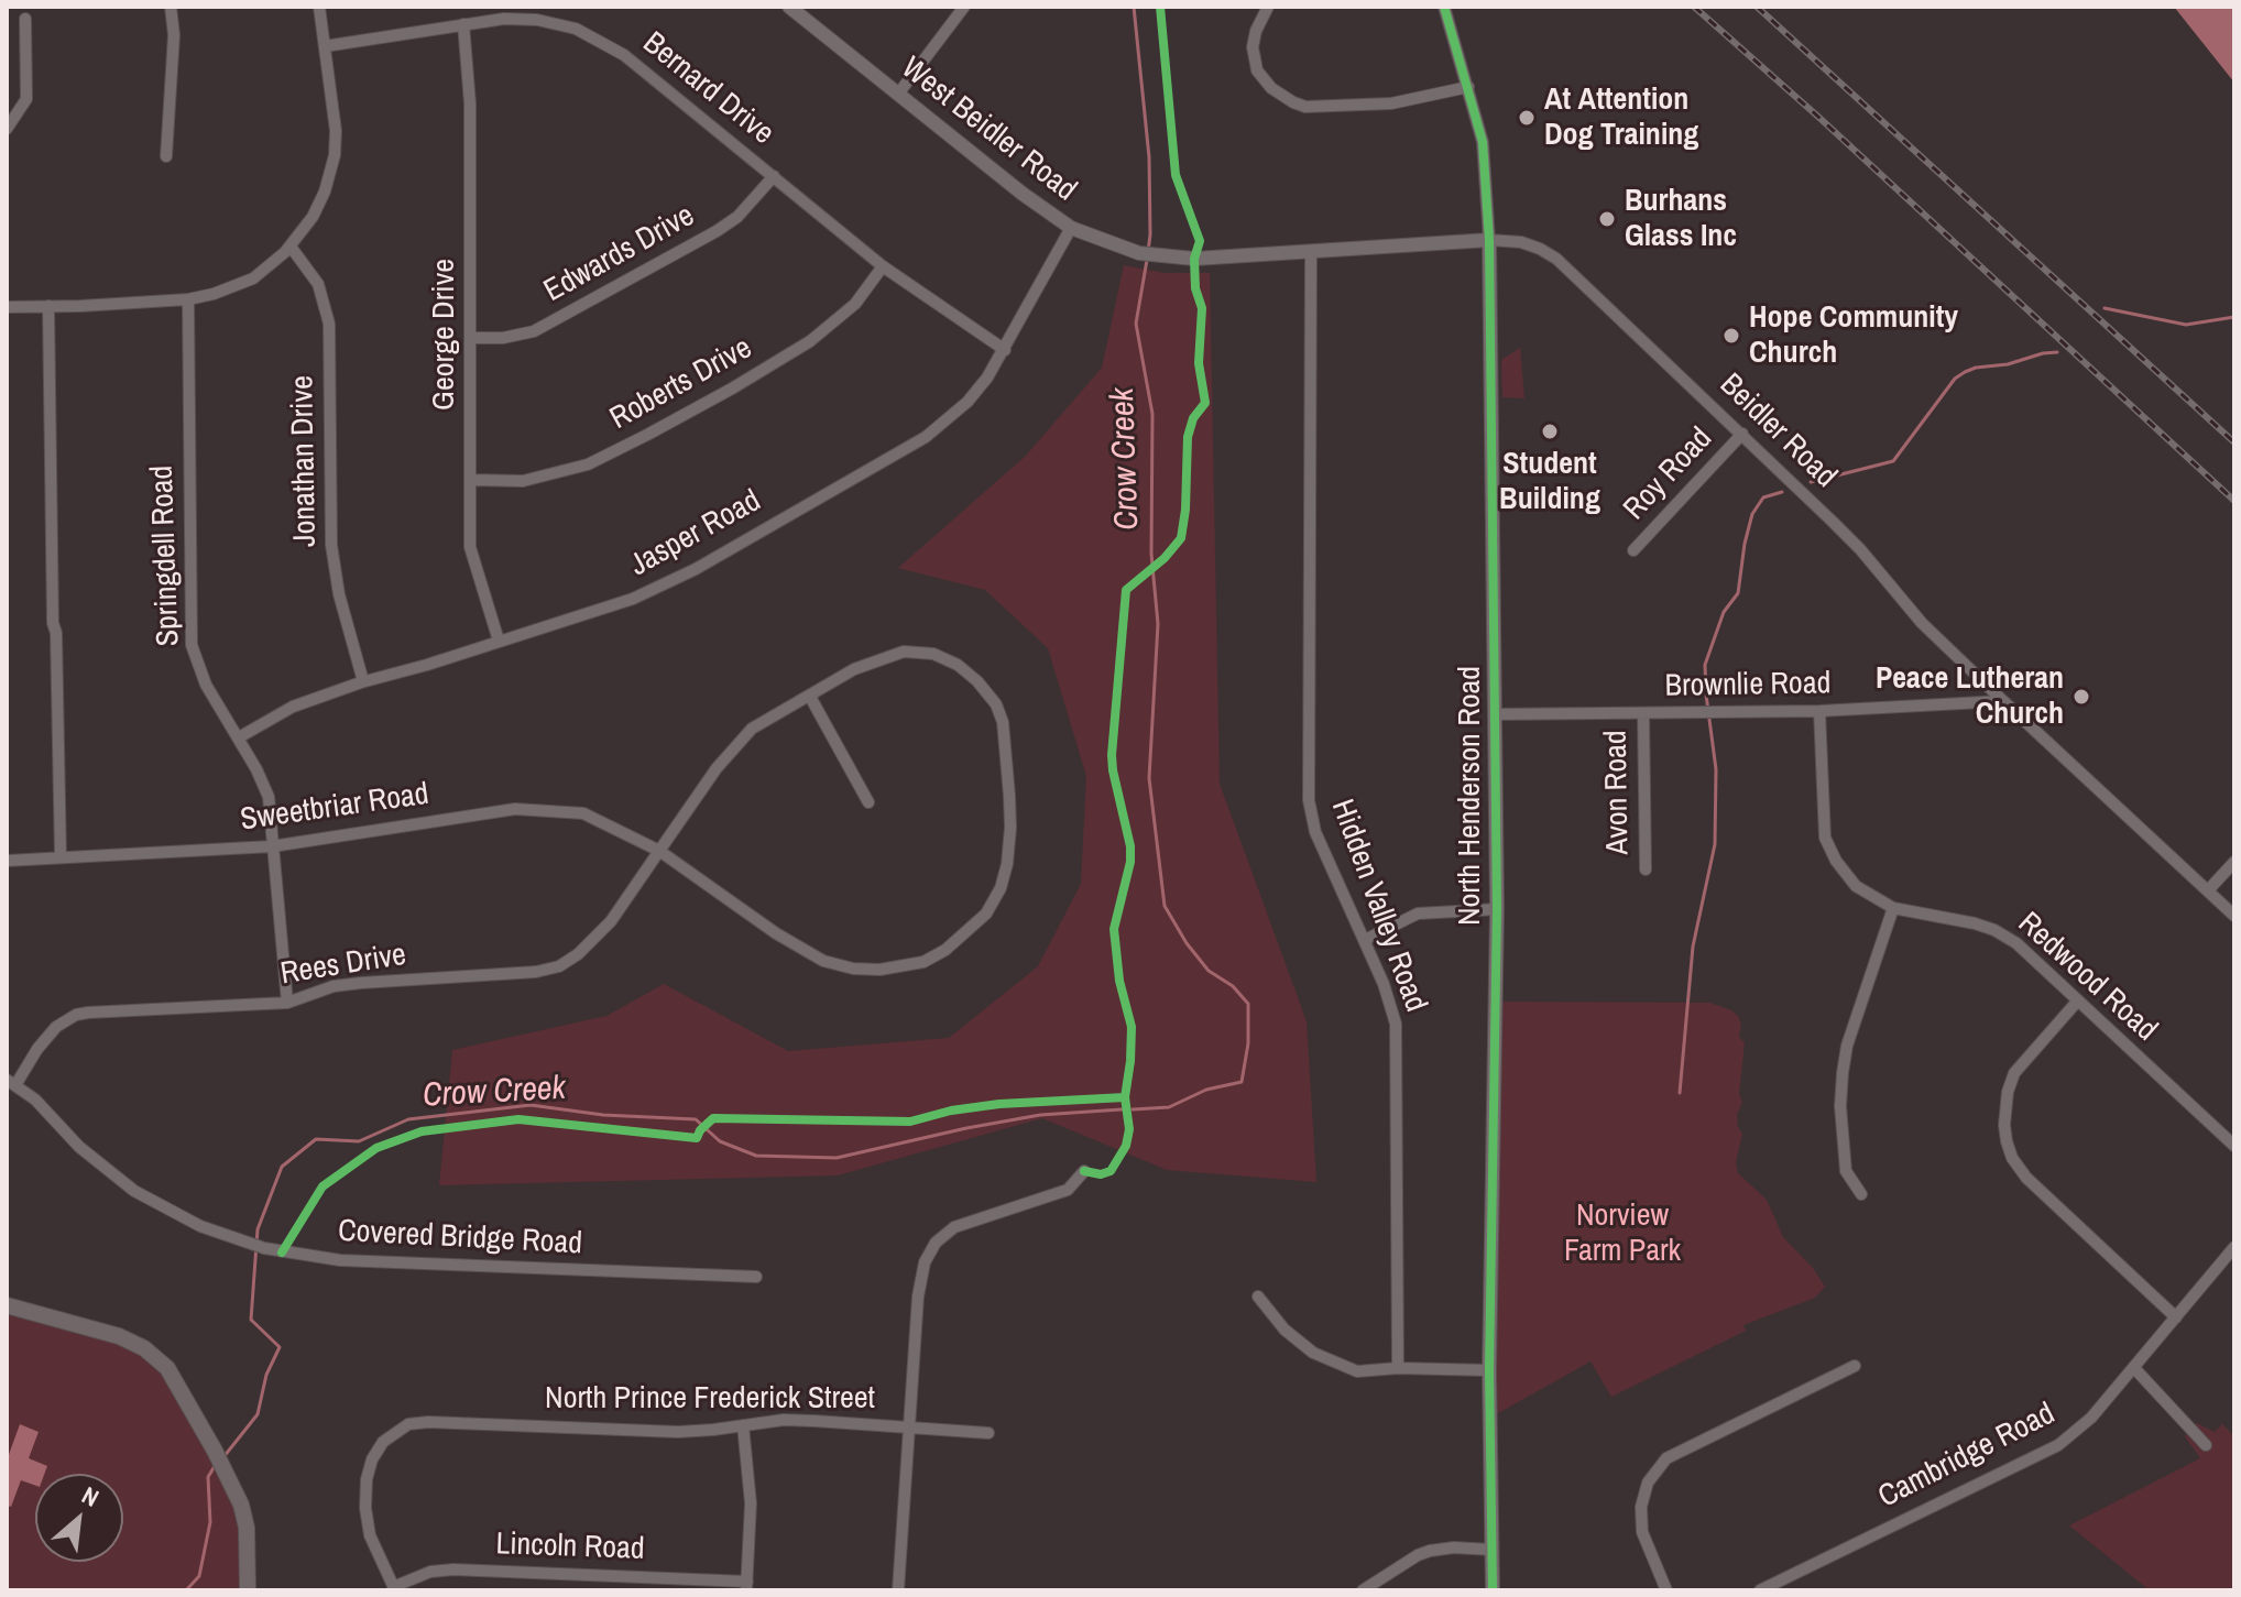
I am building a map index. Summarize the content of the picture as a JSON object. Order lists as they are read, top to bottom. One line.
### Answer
{"streets":{"street":["Bernard Drive","West Beidler Road","Edwards Drive","George Drive","Roberts Drive","Beidler Road","Jonathan Drive","Roy Road","Jasper Road","Springdell Road","Brownlie Road","Avon Road","North Henderson Road","Sweetbriar Road","Hidden Valley Road","Rees Drive","Redwood Road","Covered Bridge Road","North Prince Frederick Street","Cambridge Road","Lincoln Road"]},"crossings":[["Bernard Drive","Edwards Drive"],["Bernard Drive","George Drive"],["Bernard Drive","Roberts Drive"],["Bernard Drive","Jasper Road"],["West Beidler Road","Beidler Road"],["West Beidler Road","Jasper Road"],["West Beidler Road","North Henderson Road"],["West Beidler Road","Hidden Valley Road"],["Edwards Drive","George Drive"],["George Drive","Roberts Drive"],["George Drive","Jasper Road"],["Beidler Road","Roy Road"],["Beidler Road","Brownlie Road"],["Beidler Road","North Henderson Road"],["Jonathan Drive","Jasper Road"],["Jasper Road","Springdell Road"],["Springdell Road","Sweetbriar Road"],["Springdell Road","Rees Drive"],["Brownlie Road","Avon Road"],["Brownlie Road","North Henderson Road"],["Brownlie Road","Redwood Road"],["Sweetbriar Road","Rees Drive"],["Rees Drive","Covered Bridge Road"],["North Prince Frederick Street","Lincoln Road"]],"water":["Crow Creek"],"parks":["Norview Farm Park"],"places":["At Attention Dog Training","Burhans Glass Inc","Hope Community Church","Student Building","Peace Lutheran Church"],"north":"top right"}
